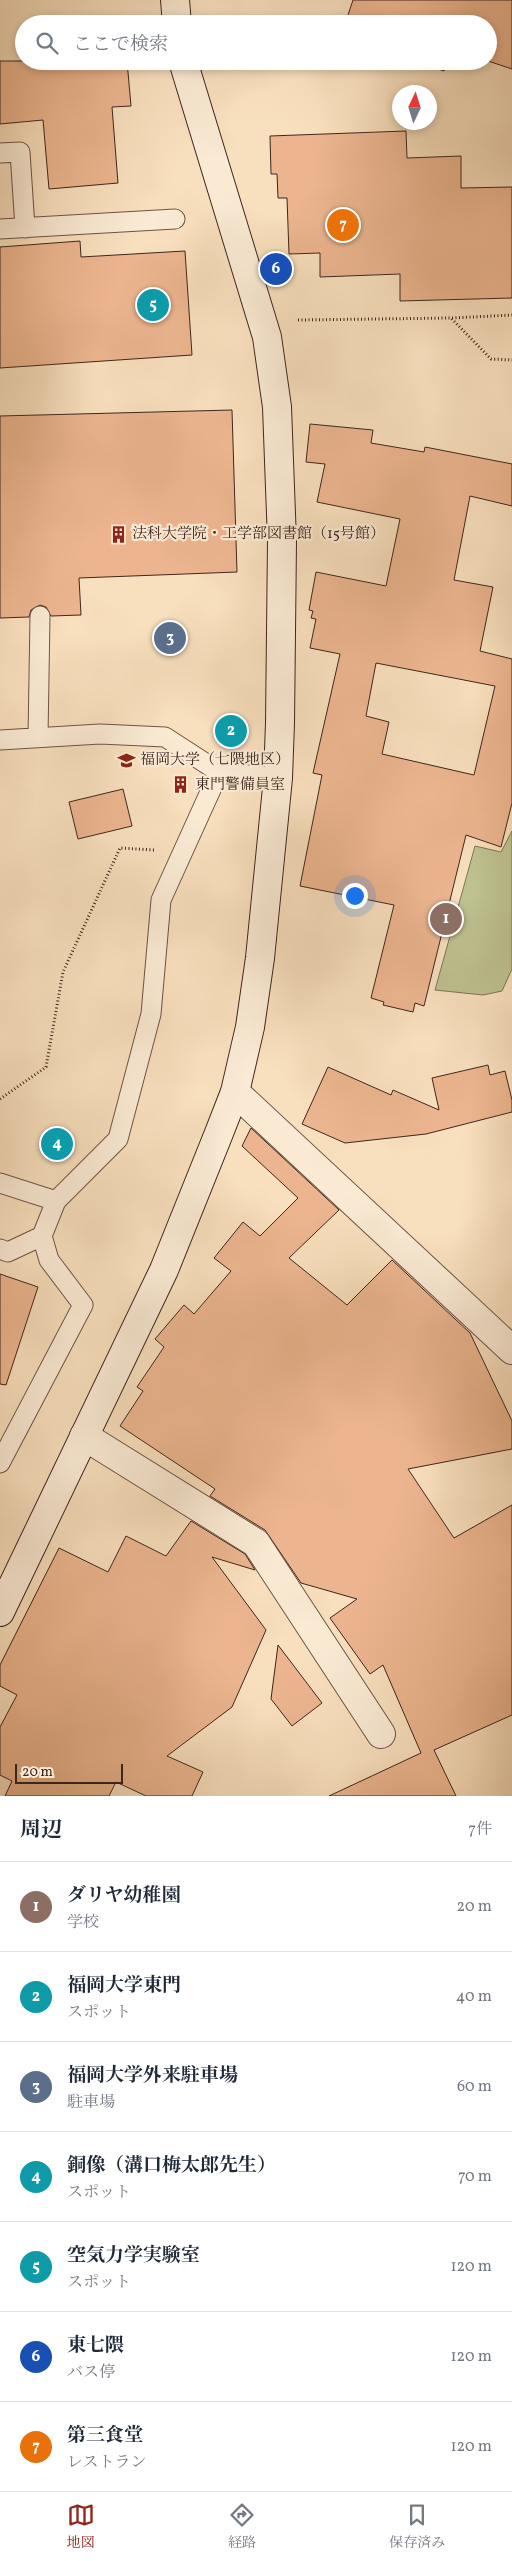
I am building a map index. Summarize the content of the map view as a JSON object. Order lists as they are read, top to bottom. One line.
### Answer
{"places":{"building":["法科大学院・工学部図書館（15号館）","東門警備員室"],"school or university":["福岡大学（七隈地区）"]},"scale_bar":"20 m","north":"top","page":{"search":"ここで検索","pins":["7","6","5","3","2","1","4"],"scale":"20 m","heading":["周辺","7件"],"list":[{"mark":"1","name":"ダリヤ幼稚園","note":"学校","value":"20 m"},{"mark":"2","name":"福岡大学東門","note":"スポット","value":"40 m"},{"mark":"3","name":"福岡大学外来駐車場","note":"駐車場","value":"60 m"},{"mark":"4","name":"銅像（溝口梅太郎先生）","note":"スポット","value":"70 m"},{"mark":"5","name":"空気力学実験室","note":"スポット","value":"120 m"},{"mark":"6","name":"東七隈","note":"バス停","value":"120 m"},{"mark":"7","name":"第三食堂","note":"レストラン","value":"120 m"}],"nav":["地図","経路","保存済み"]}}
